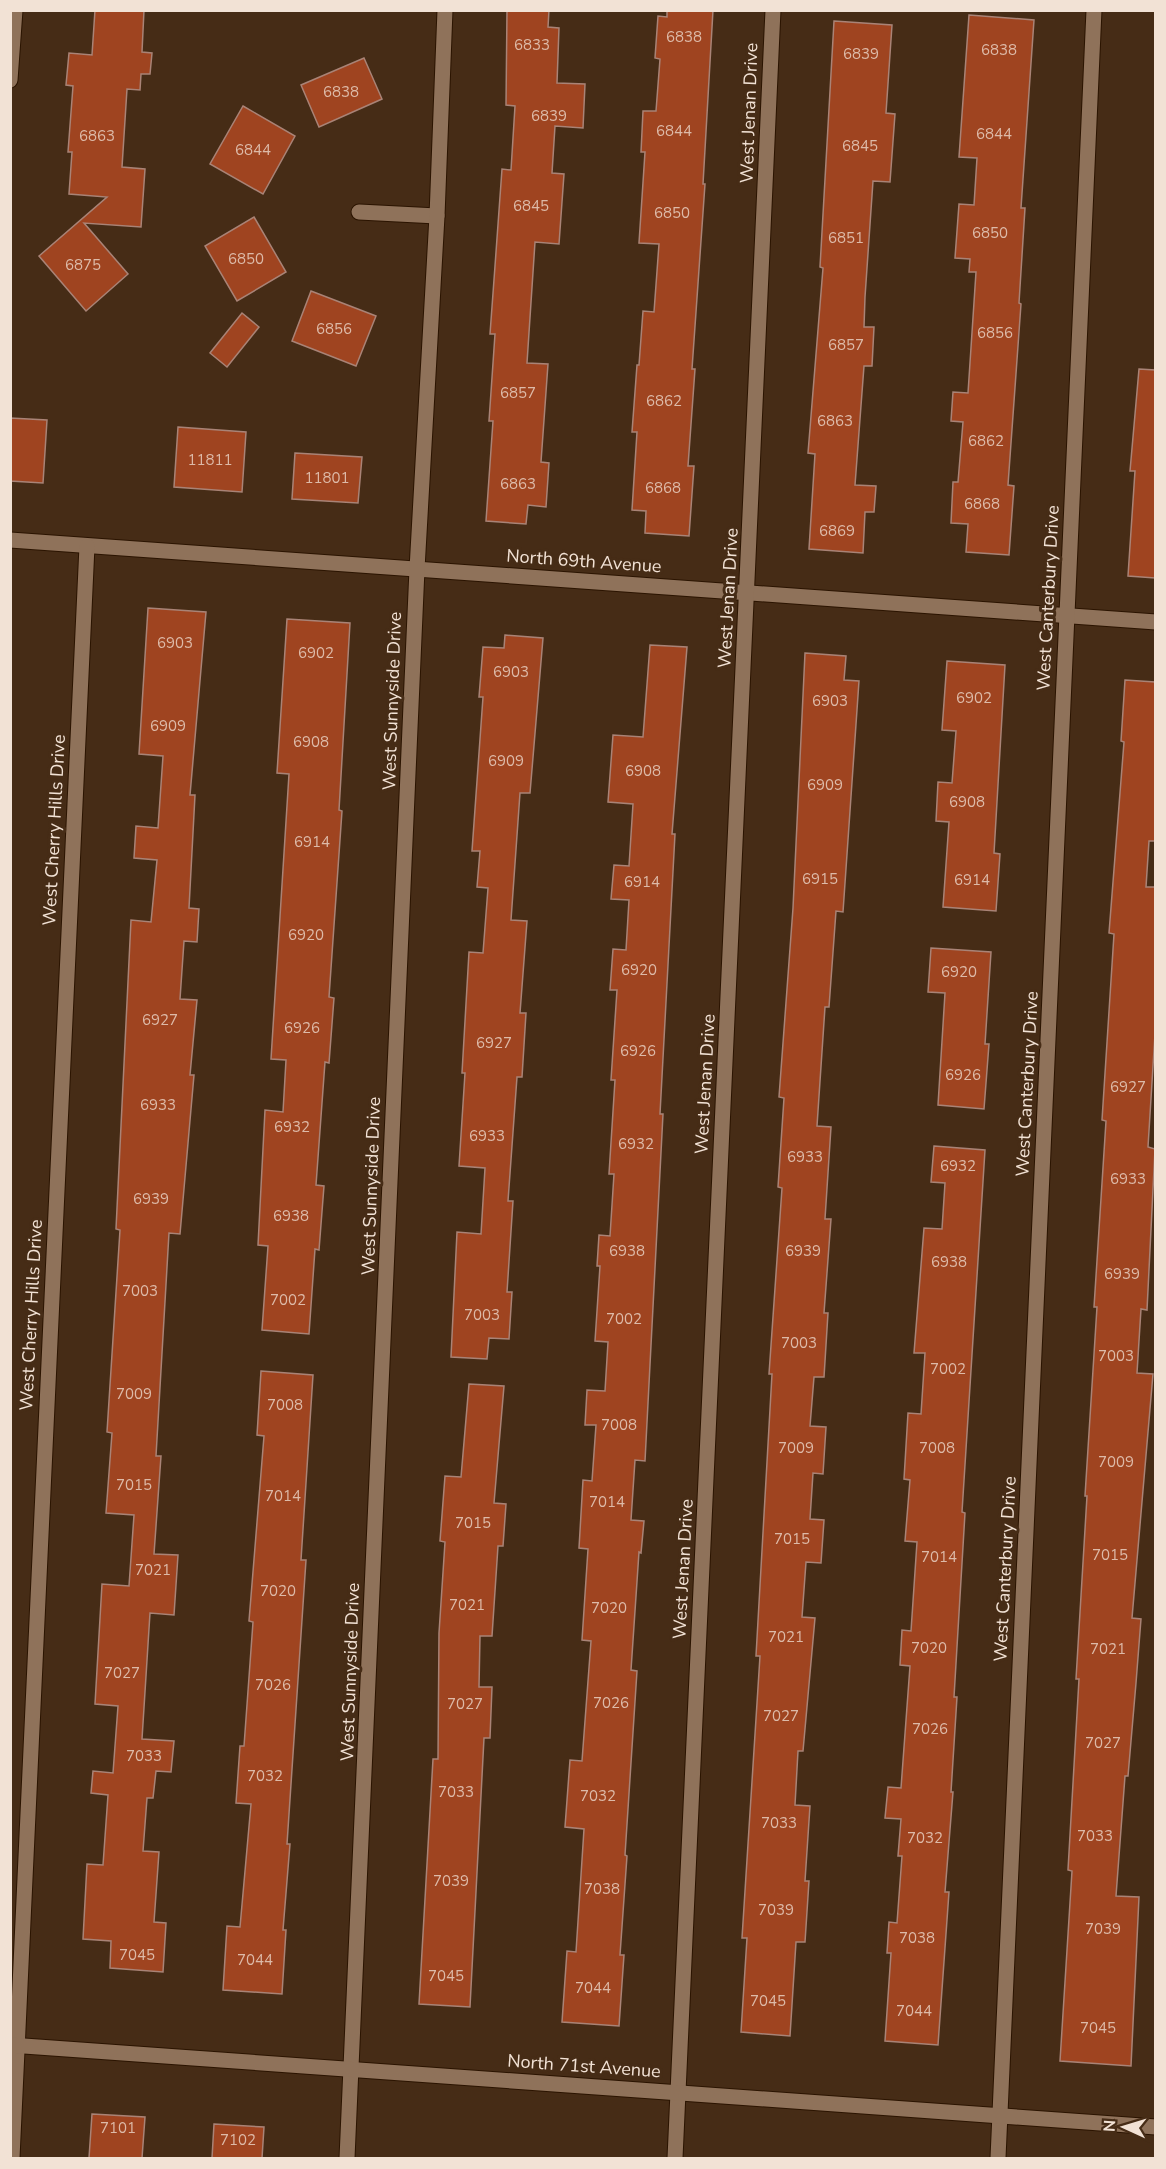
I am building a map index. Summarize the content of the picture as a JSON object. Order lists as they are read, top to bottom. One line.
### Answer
{"streets":{"street":["West Jenan Drive","North 69th Avenue","West Canterbury Drive","West Sunnyside Drive","West Cherry Hills Drive","North 71st Avenue"]},"crossings":[["West Jenan Drive","North 69th Avenue"],["West Jenan Drive","North 71st Avenue"],["North 69th Avenue","West Canterbury Drive"],["North 69th Avenue","West Sunnyside Drive"],["North 69th Avenue","West Cherry Hills Drive"],["West Canterbury Drive","North 71st Avenue"],["West Sunnyside Drive","North 71st Avenue"],["West Cherry Hills Drive","North 71st Avenue"]],"house_numbers":["6838","6833","6838","6839","6838","6839","6844","6844","6863","6845","6844","6845","6850","6850","6851","6850","6875","6856","6856","6857","6857","6862","6863","6862","11811","11801","6863","6868","6868","6869","6903","6902","6903","6902","6903","6909","6908","6909","6908","6909","6908","6914","6915","6914","6914","6920","6920","6920","6927","6926","6927","6926","6926","6927","6933","6932","6933","6932","6933","6932","6933","6939","6938","6938","6939","6938","6939","7003","7002","7003","7002","7003","7003","7002","7009","7008","7008","7009","7008","7009","7015","7014","7014","7015","7015","7015","7014","7021","7020","7021","7020","7021","7020","7021","7027","7026","7026","7027","7027","7026","7027","7033","7032","7033","7032","7033","7033","7032","7039","7038","7039","7039","7038","7045","7044","7045","7044","7045","7044","7045","7101","7102"],"north":"left"}
